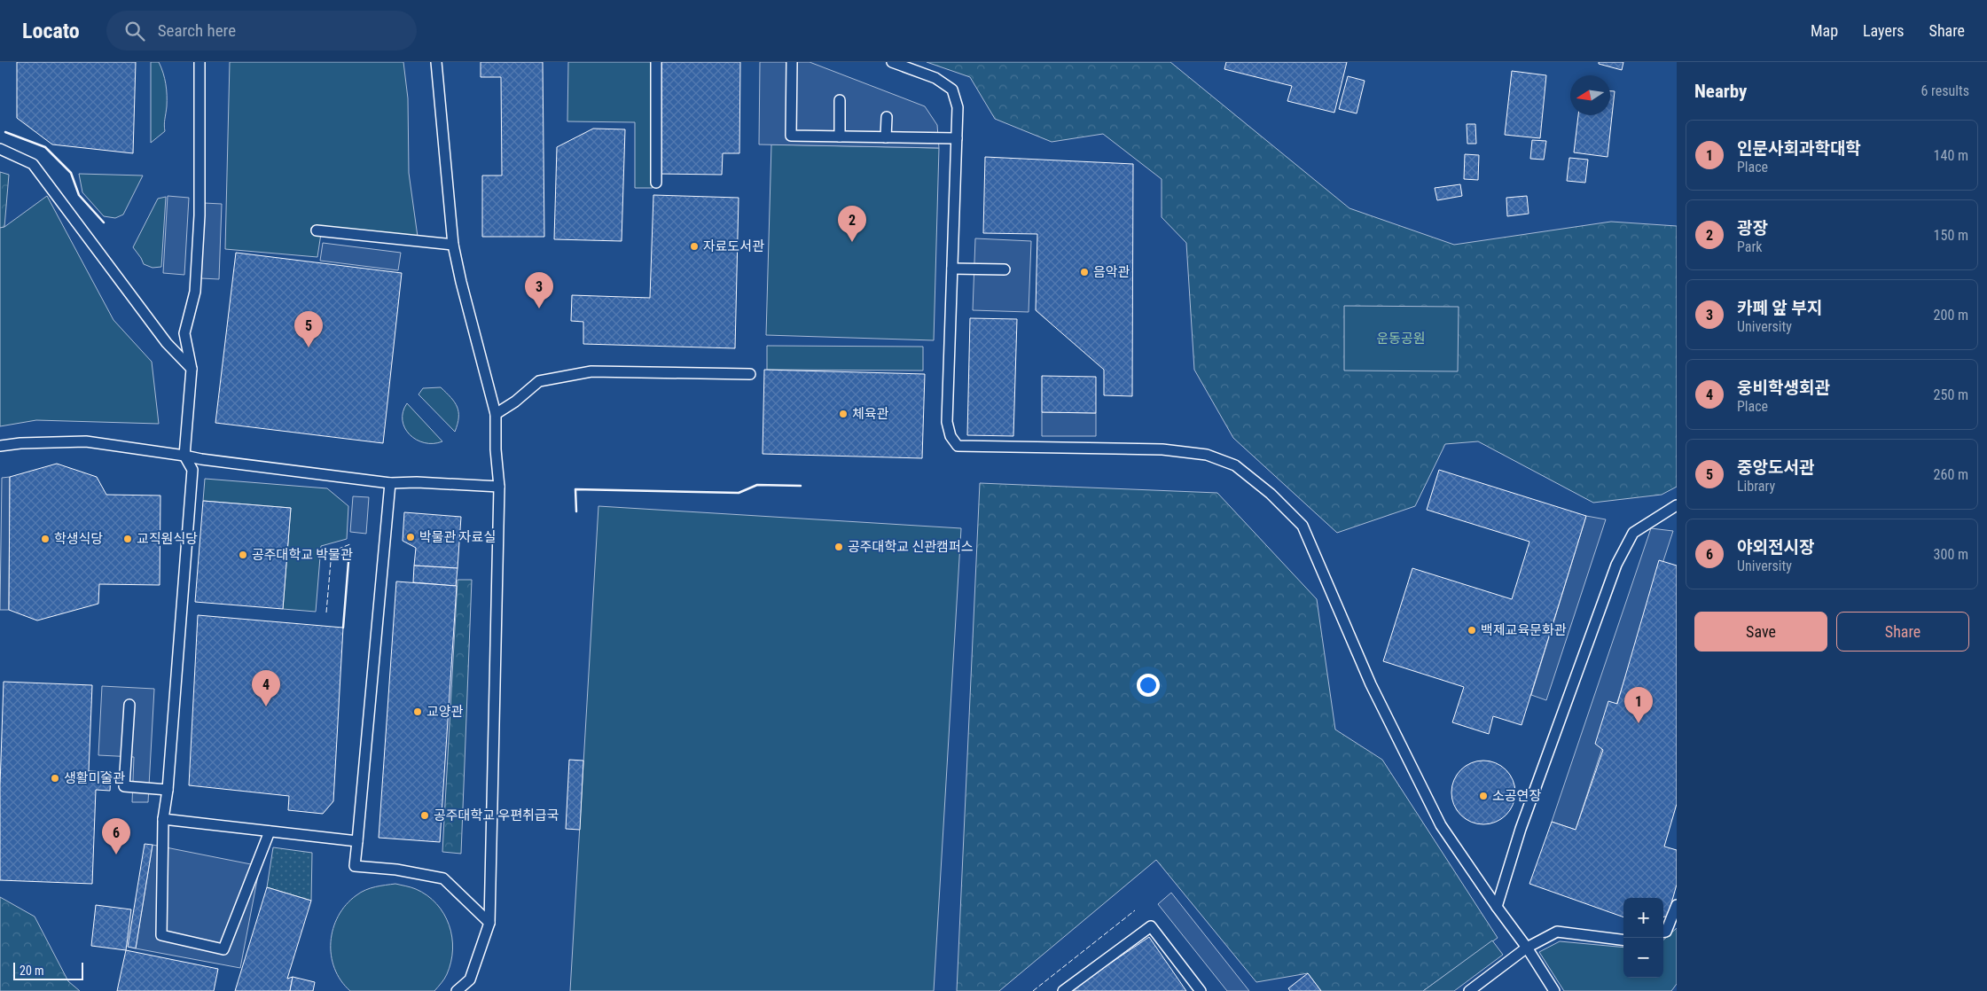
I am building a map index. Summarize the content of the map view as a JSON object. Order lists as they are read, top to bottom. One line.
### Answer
{"parks":["운동공원"],"places":["자료도서관","음악관","체육관","박물관 자료실","학생식당","교직원식당","공주대학교 신관캠퍼스","공주대학교 박물관","백제교육문화관","교양관","생활미술관","소공연장","공주대학교 우편취급국"],"scale_bar":"20 m","north":"left","page":{"header":"Locato","search":"Search here","nav":["Map","Layers","Share"],"heading":["Nearby","6 results"],"list":[{"mark":"1","name":"인문사회과학대학","note":"Place","value":"140 m"},{"mark":"2","name":"광장","note":"Park","value":"150 m"},{"mark":"3","name":"카페 앞 부지","note":"University","value":"200 m"},{"mark":"4","name":"웅비학생회관","note":"Place","value":"250 m"},{"mark":"5","name":"중앙도서관","note":"Library","value":"260 m"},{"mark":"6","name":"야외전시장","note":"University","value":"300 m"}],"pins":["2","3","5","4","1","6"],"buttons":["Save","Share"],"map_buttons":["+","−"],"scale":"20 m"}}
